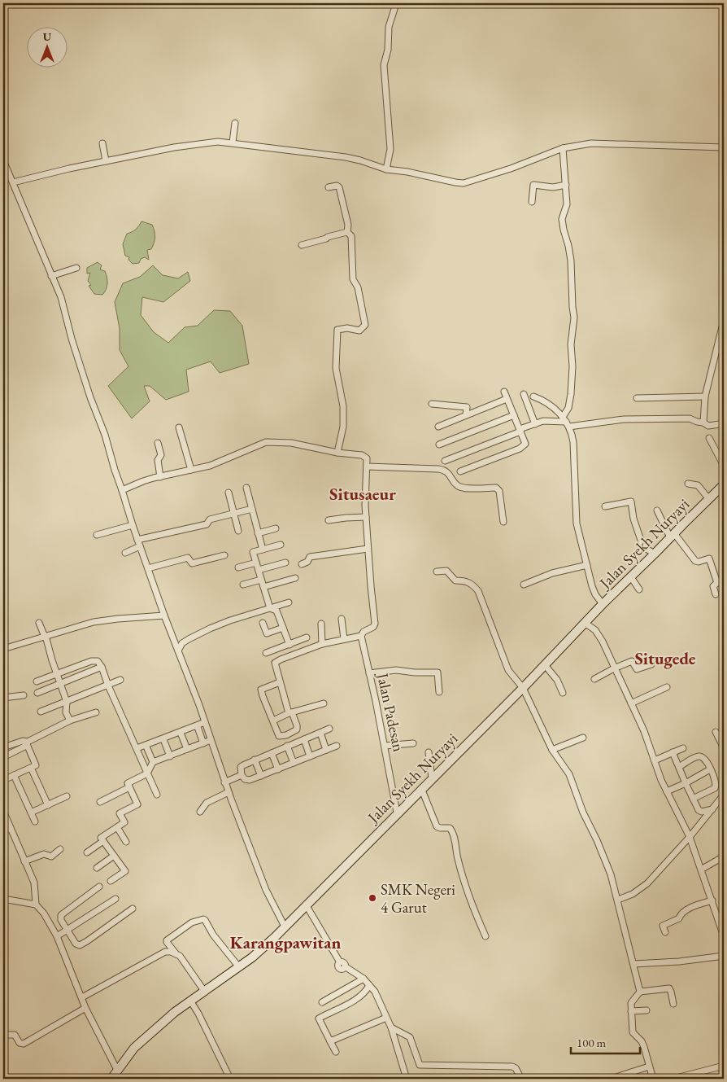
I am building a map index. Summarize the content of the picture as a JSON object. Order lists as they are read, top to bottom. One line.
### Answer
{"streets":{"main road":["Jalan Syekh Nuryayi"],"street":["Jalan Padesan"]},"crossings":[["Jalan Syekh Nuryayi","Jalan Padesan"]],"districts":["Situsaeur","Situgede","Karangpawitan"],"places":["SMK Negeri 4 Garut"],"scale_bar":"100 m","north":"top"}
